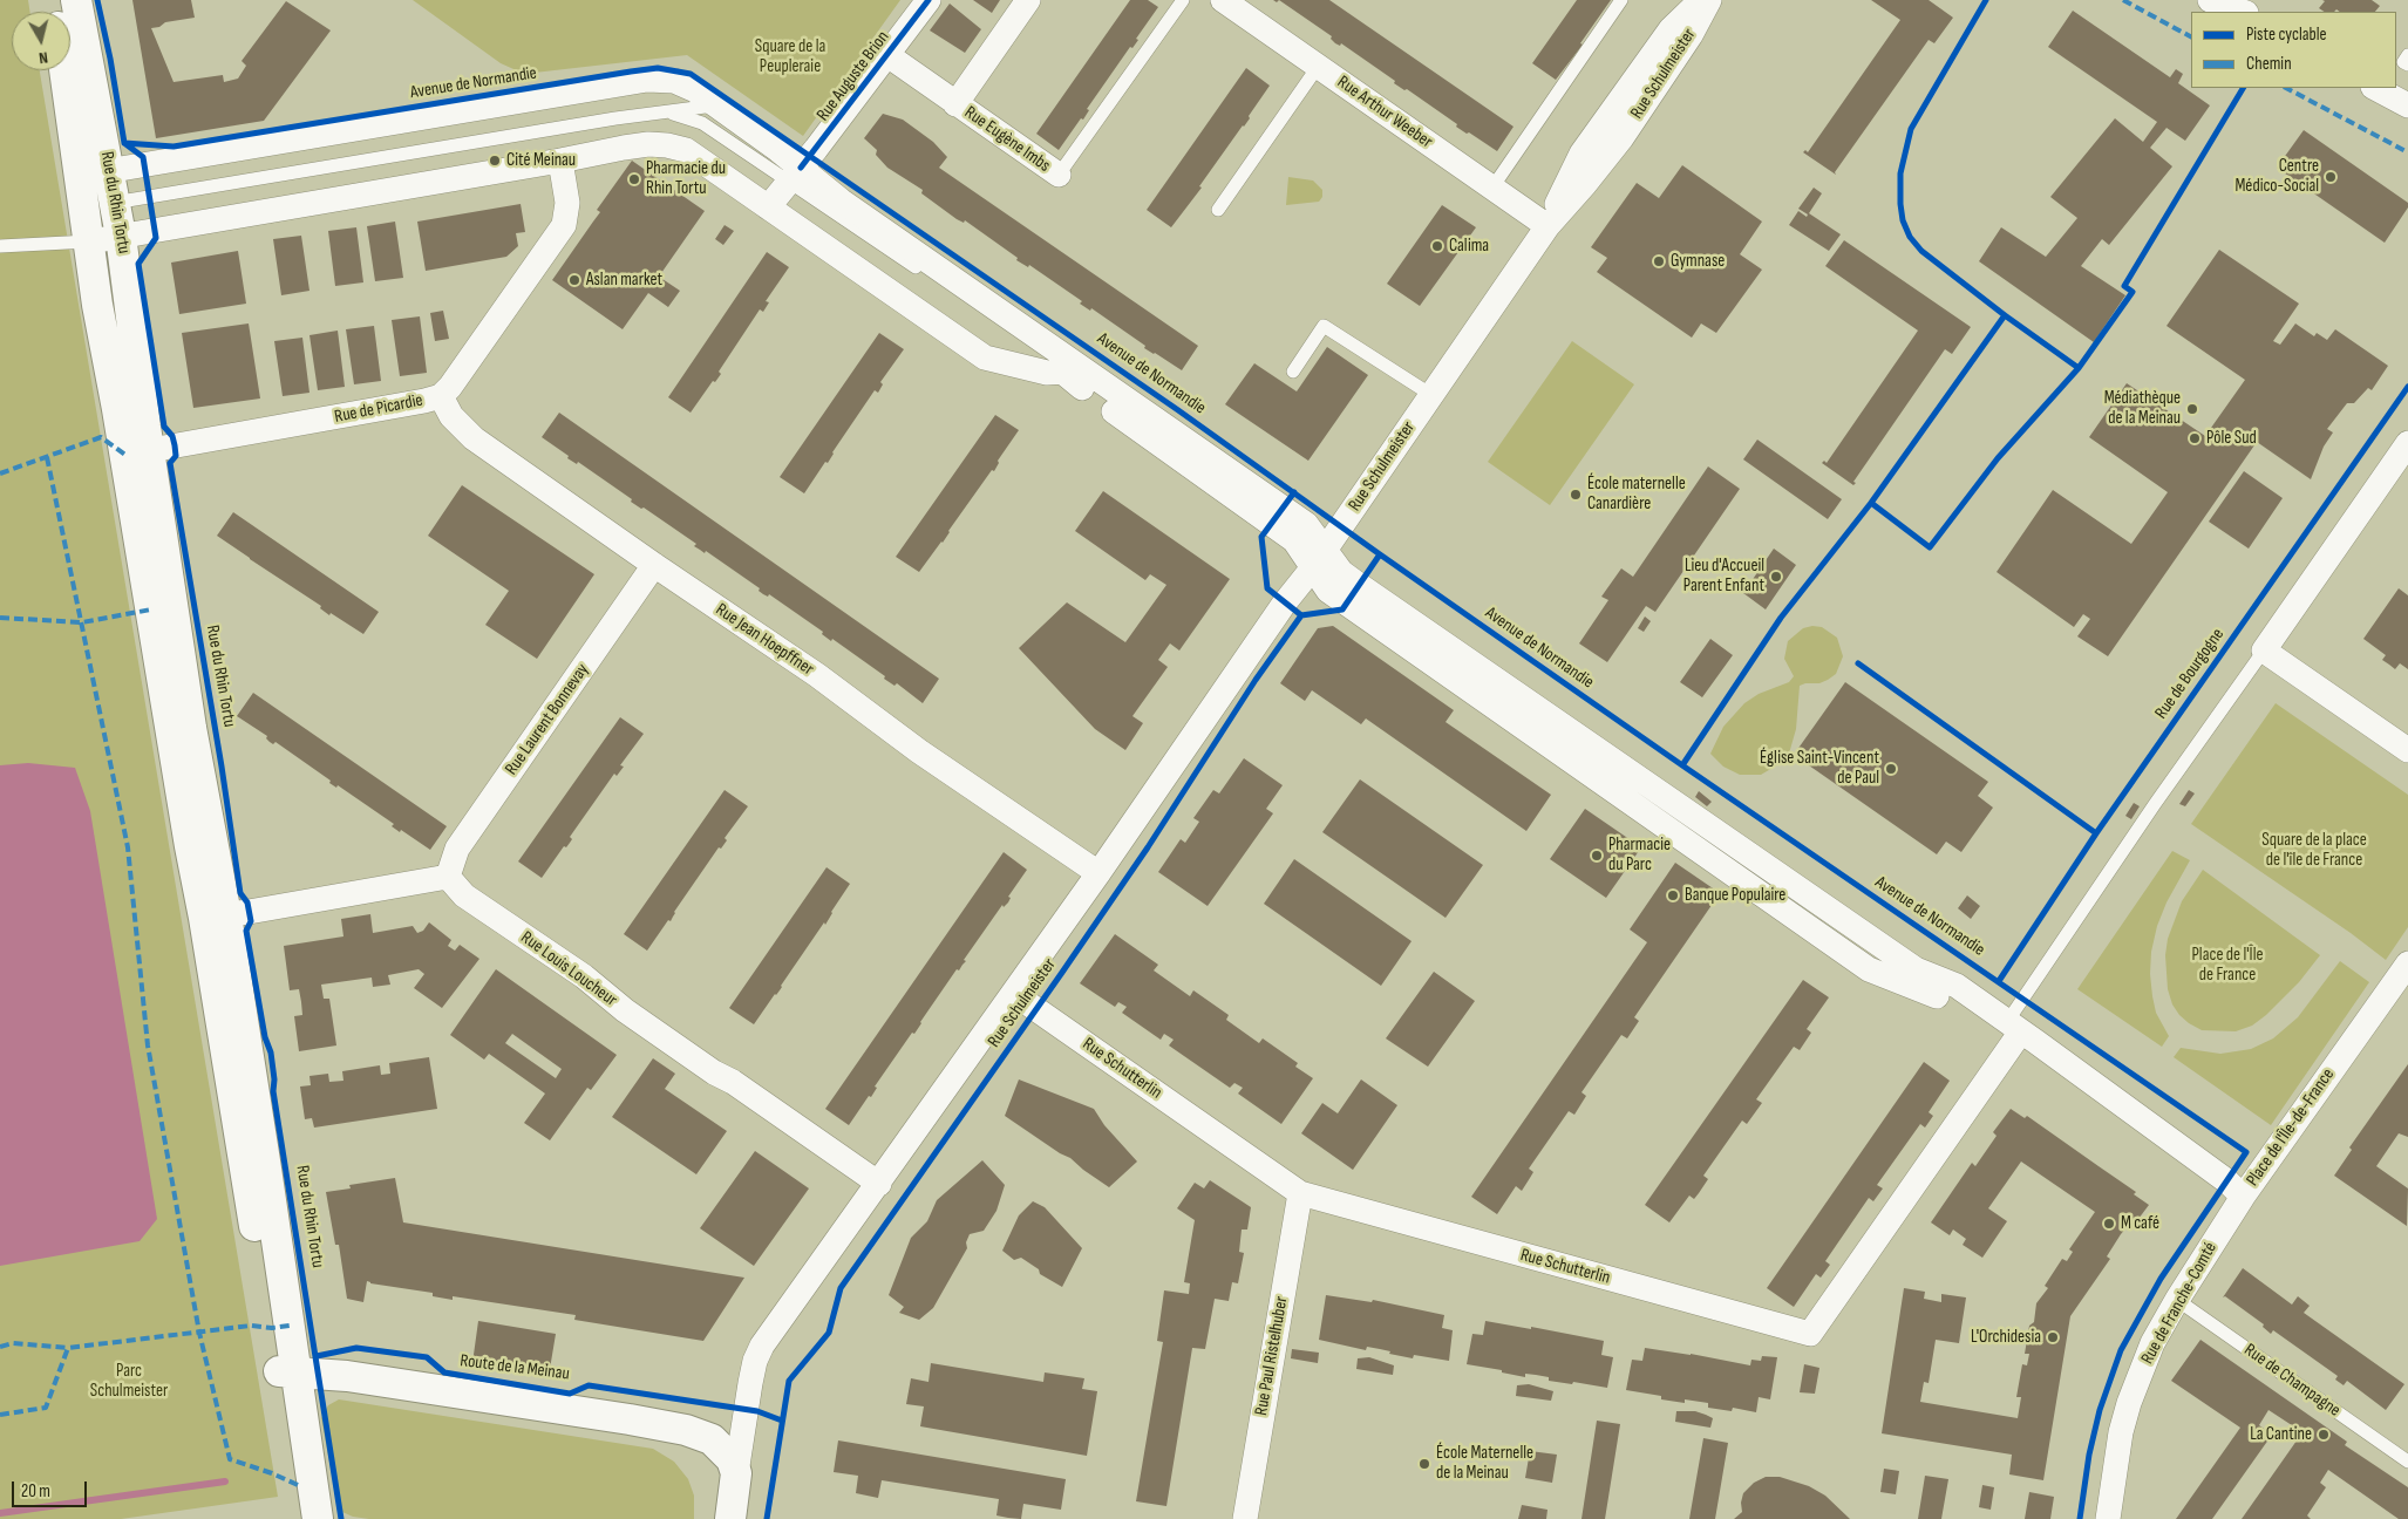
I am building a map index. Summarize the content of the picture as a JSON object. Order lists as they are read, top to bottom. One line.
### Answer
{"streets":{"street":["Rue Schulmeister","Rue Auguste Brion","Avenue de Normandie","Rue Arthur Weeber","Rue Eugène Imbs","Rue du Rhin Tortu","Rue de Picardie","Rue Jean Hoepffner","Rue Laurent Bonnevay","Rue Louis Loucheur","Rue Schutterlin","Place de l'Île-de-France","Rue de Franche-Comté","Rue Paul Ristelhuber","Route de la Meinau"],"lane":["Rue de Champagne"],"cycle path":["Rue de Bourgogne"]},"crossings":[["Rue Schulmeister","Avenue de Normandie"],["Rue Schulmeister","Rue Arthur Weeber"],["Rue Schulmeister","Rue Jean Hoepffner"],["Rue Schulmeister","Rue Louis Loucheur"],["Rue Schulmeister","Rue Schutterlin"],["Rue Schulmeister","Route de la Meinau"],["Rue Auguste Brion","Avenue de Normandie"],["Rue Auguste Brion","Rue Eugène Imbs"],["Avenue de Normandie","Rue du Rhin Tortu"],["Avenue de Normandie","Rue Schutterlin"],["Avenue de Normandie","Place de l'Île-de-France"],["Rue du Rhin Tortu","Rue de Picardie"],["Rue du Rhin Tortu","Route de la Meinau"],["Rue de Picardie","Rue Jean Hoepffner"],["Rue Jean Hoepffner","Rue Laurent Bonnevay"],["Rue Laurent Bonnevay","Rue Louis Loucheur"],["Rue Schutterlin","Place de l'Île-de-France"],["Rue Schutterlin","Rue Paul Ristelhuber"],["Place de l'Île-de-France","Rue de Franche-Comté"],["Rue de Franche-Comté","Rue de Champagne"]],"parks":["Square de la Peupleraie","Square de la place de l'île de France","Place de l'Île de France","Parc Schulmeister"],"places":["Cité Meinau","Centre Médico-Social","Pharmacie du Rhin Tortu","Calima","Gymnase","Aslan market","Médiathèque de la Meinau","Pôle Sud","École maternelle Canardière","Lieu d'Accueil Parent Enfant","Église Saint-Vincent de Paul","Pharmacie du Parc","Banque Populaire","M café","L'Orchidesia","La Cantine","École Maternelle de la Meinau"],"legend":["Piste cyclable","Chemin"],"scale_bar":"20 m","north":"bottom"}
